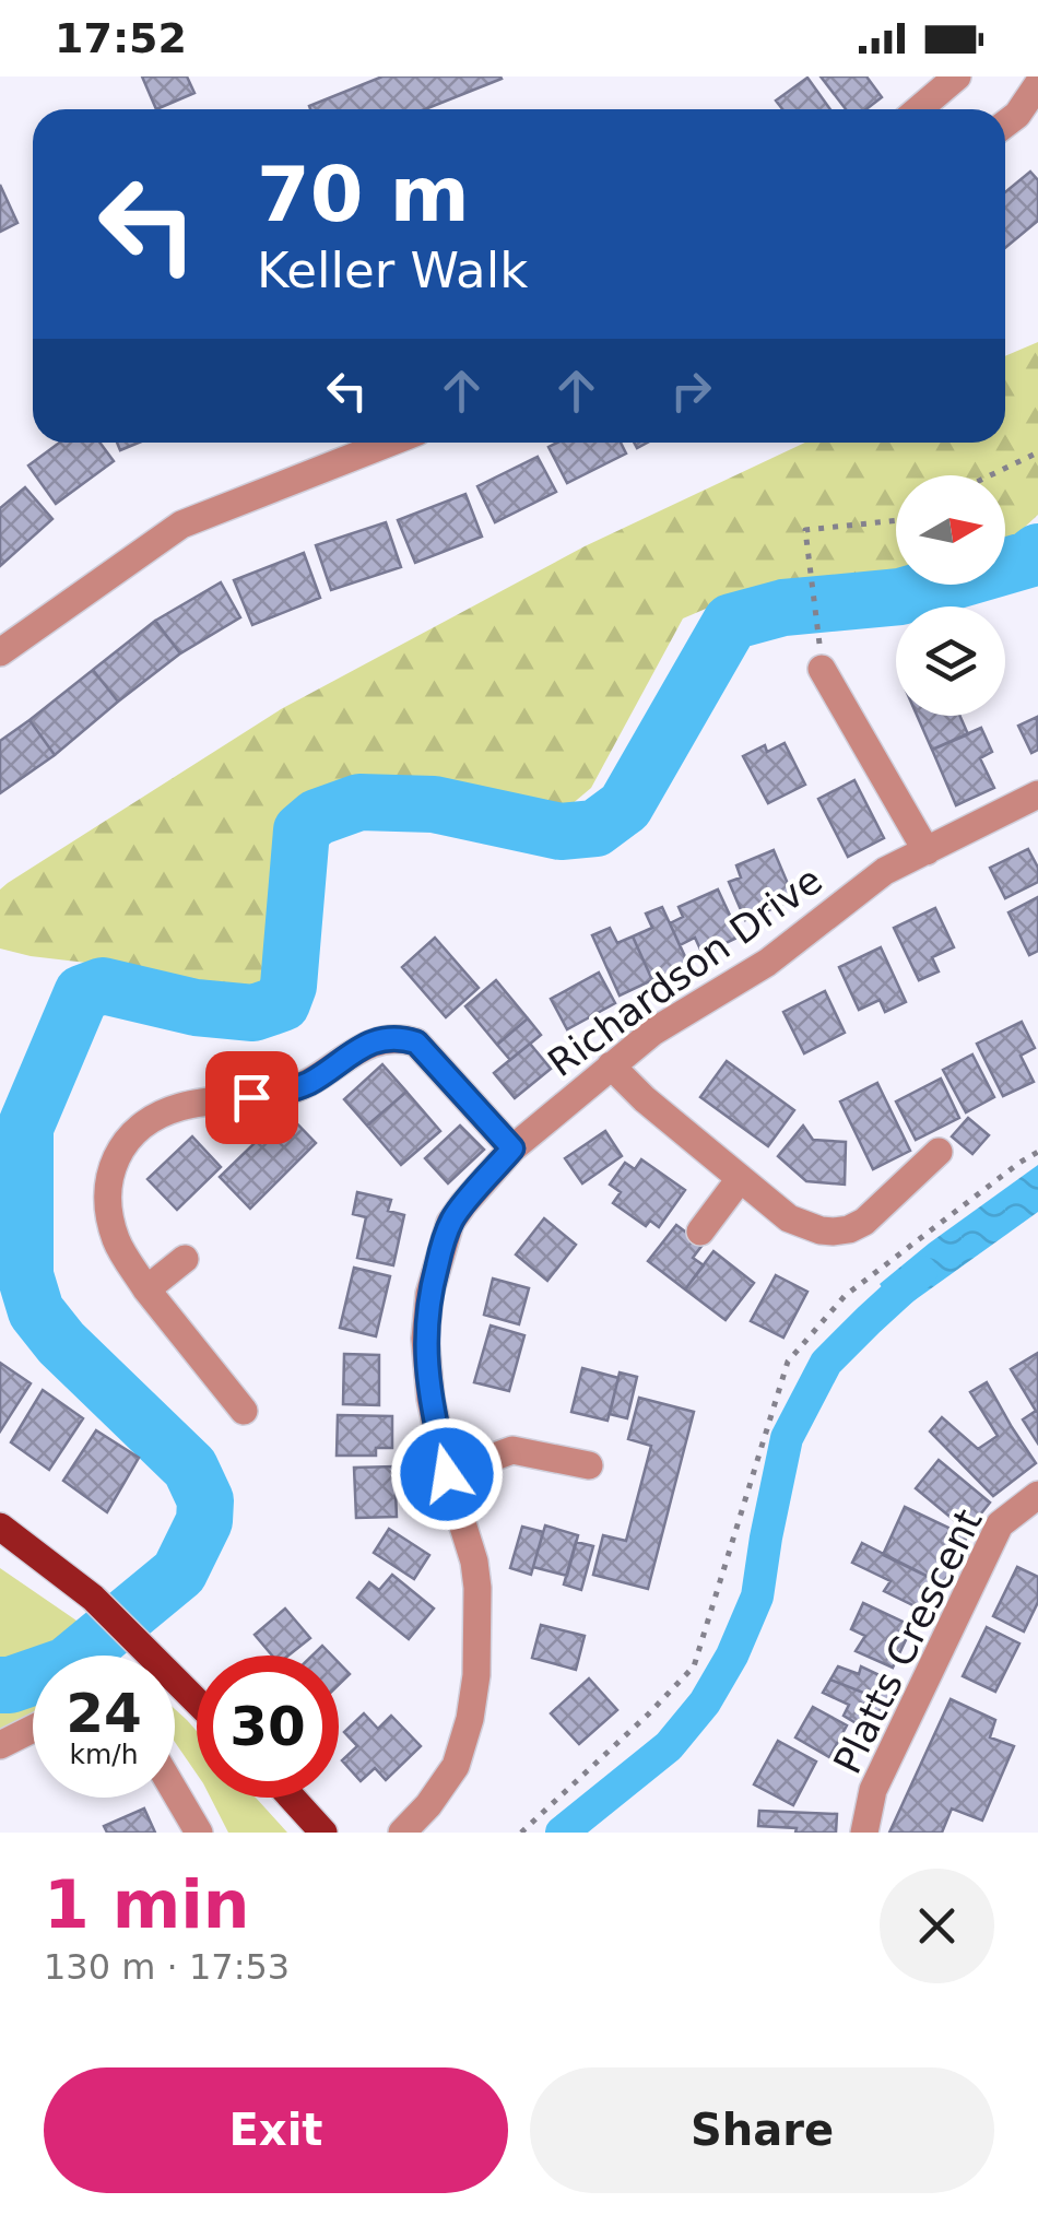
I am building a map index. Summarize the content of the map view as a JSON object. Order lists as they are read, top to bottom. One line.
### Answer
{"streets":{"street":["Richardson Drive","Platts Crescent"]},"north":"right","page":{"status":"17:52","turn":["70 m","Keller Walk"],"speed":"24 km/h","limit":"30","heading":["1 min","130 m · 17:53"],"buttons":["Exit","Share"]}}
